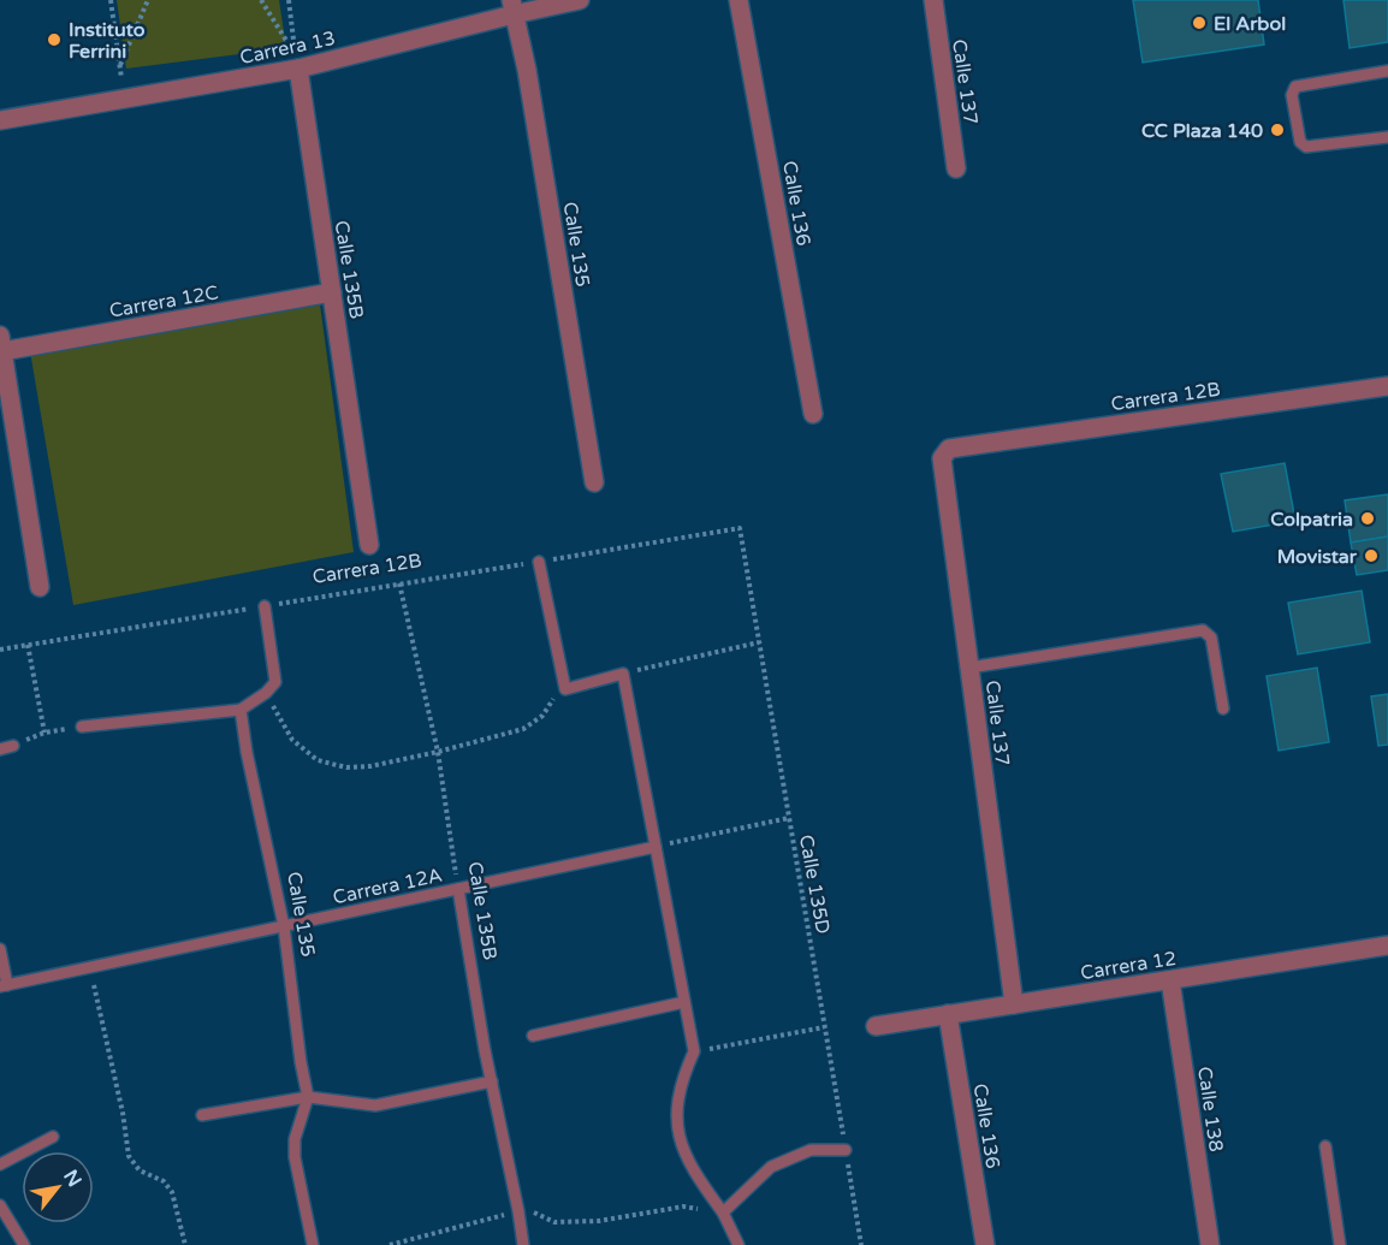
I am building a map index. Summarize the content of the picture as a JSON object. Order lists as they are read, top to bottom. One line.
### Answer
{"streets":{"street":["Carrera 13","Calle 137","Calle 136","Calle 135","Calle 135B","Carrera 12C","Carrera 12B","Carrera 12","Calle 138"],"lane":["Carrera 12A"],"path":["Calle 135D"]},"crossings":[["Carrera 13","Calle 135"],["Carrera 13","Calle 135B"],["Calle 137","Carrera 12B"],["Calle 137","Carrera 12"],["Calle 136","Carrera 12"],["Calle 135","Carrera 12A"],["Calle 135B","Carrera 12C"],["Calle 135B","Carrera 12B"],["Calle 135B","Carrera 12A"],["Carrera 12B","Calle 135D"],["Carrera 12","Calle 138"]],"places":["El Arbol","Instituto Ferrini","CC Plaza 140","Colpatria","Movistar"],"north":"top right"}
